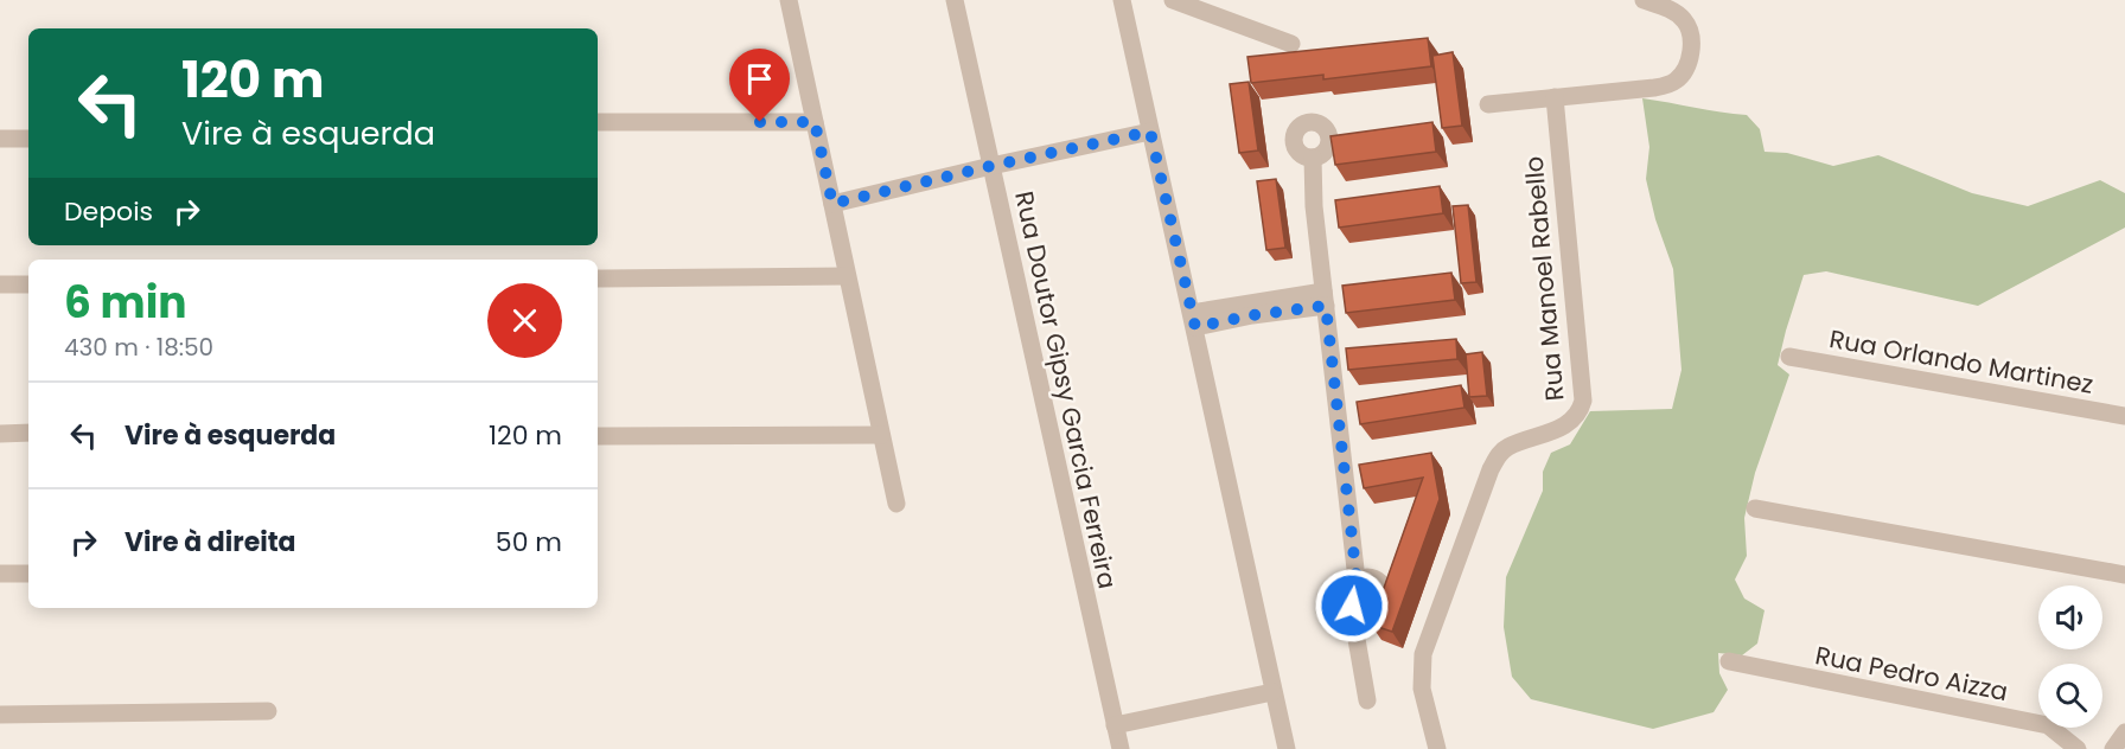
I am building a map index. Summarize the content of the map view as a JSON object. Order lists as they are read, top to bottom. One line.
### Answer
{"streets":{"street":["Rua Manoel Rabello","Rua Orlando Martinez","Rua Doutor Gipsy Garcia Ferreira","Rua Pedro Aizza"]},"page":{"turn":["120 m","Vire à esquerda"],"then":"Depois","heading":["6 min","430 m · 18:50"],"list":[{"name":"Vire à esquerda","value":"120 m"},{"name":"Vire à direita","value":"50 m"}]}}
